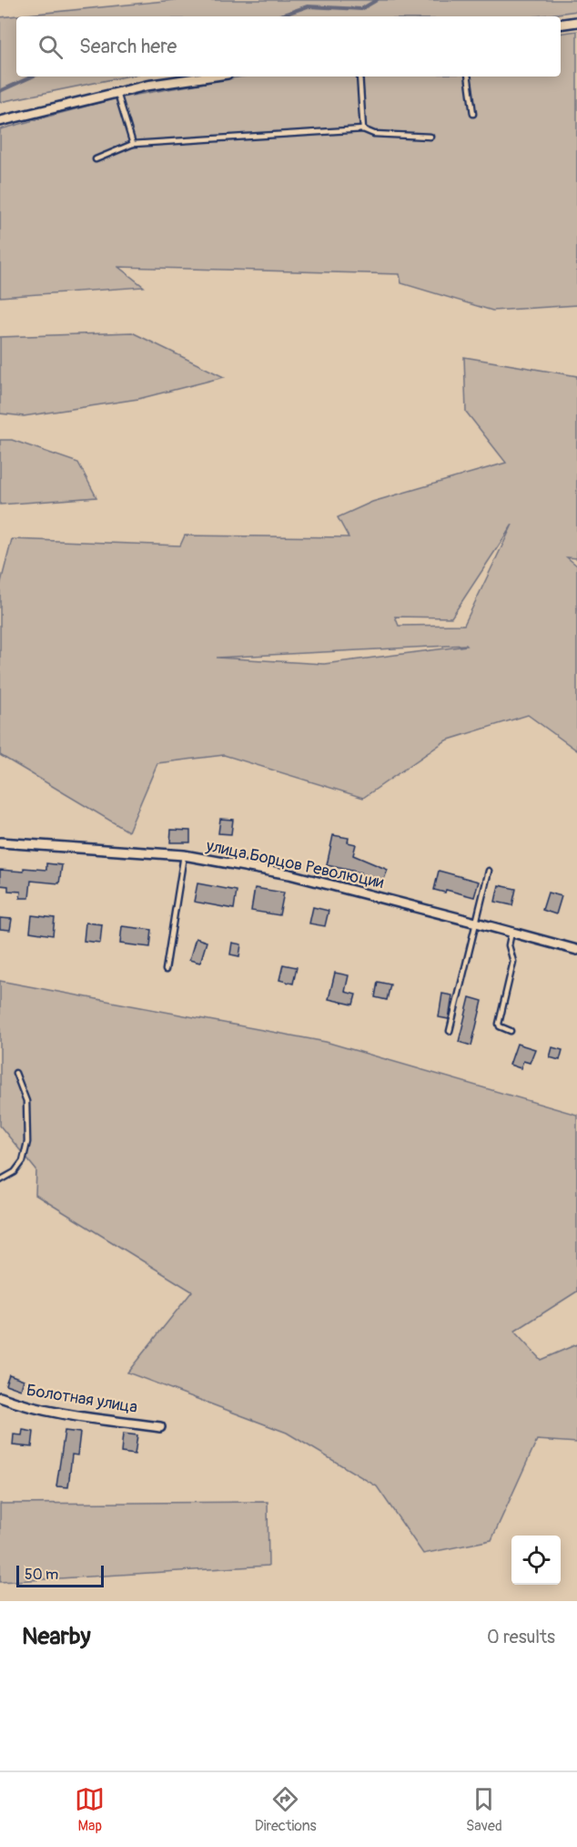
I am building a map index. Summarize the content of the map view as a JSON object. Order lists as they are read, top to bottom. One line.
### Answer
{"streets":{"street":["улица Борцов Революции","Болотная улица"]},"scale_bar":"50 m","page":{"search":"Search here","scale":"50 m","heading":["Nearby","0 results"],"nav":["Map","Directions","Saved"]}}
